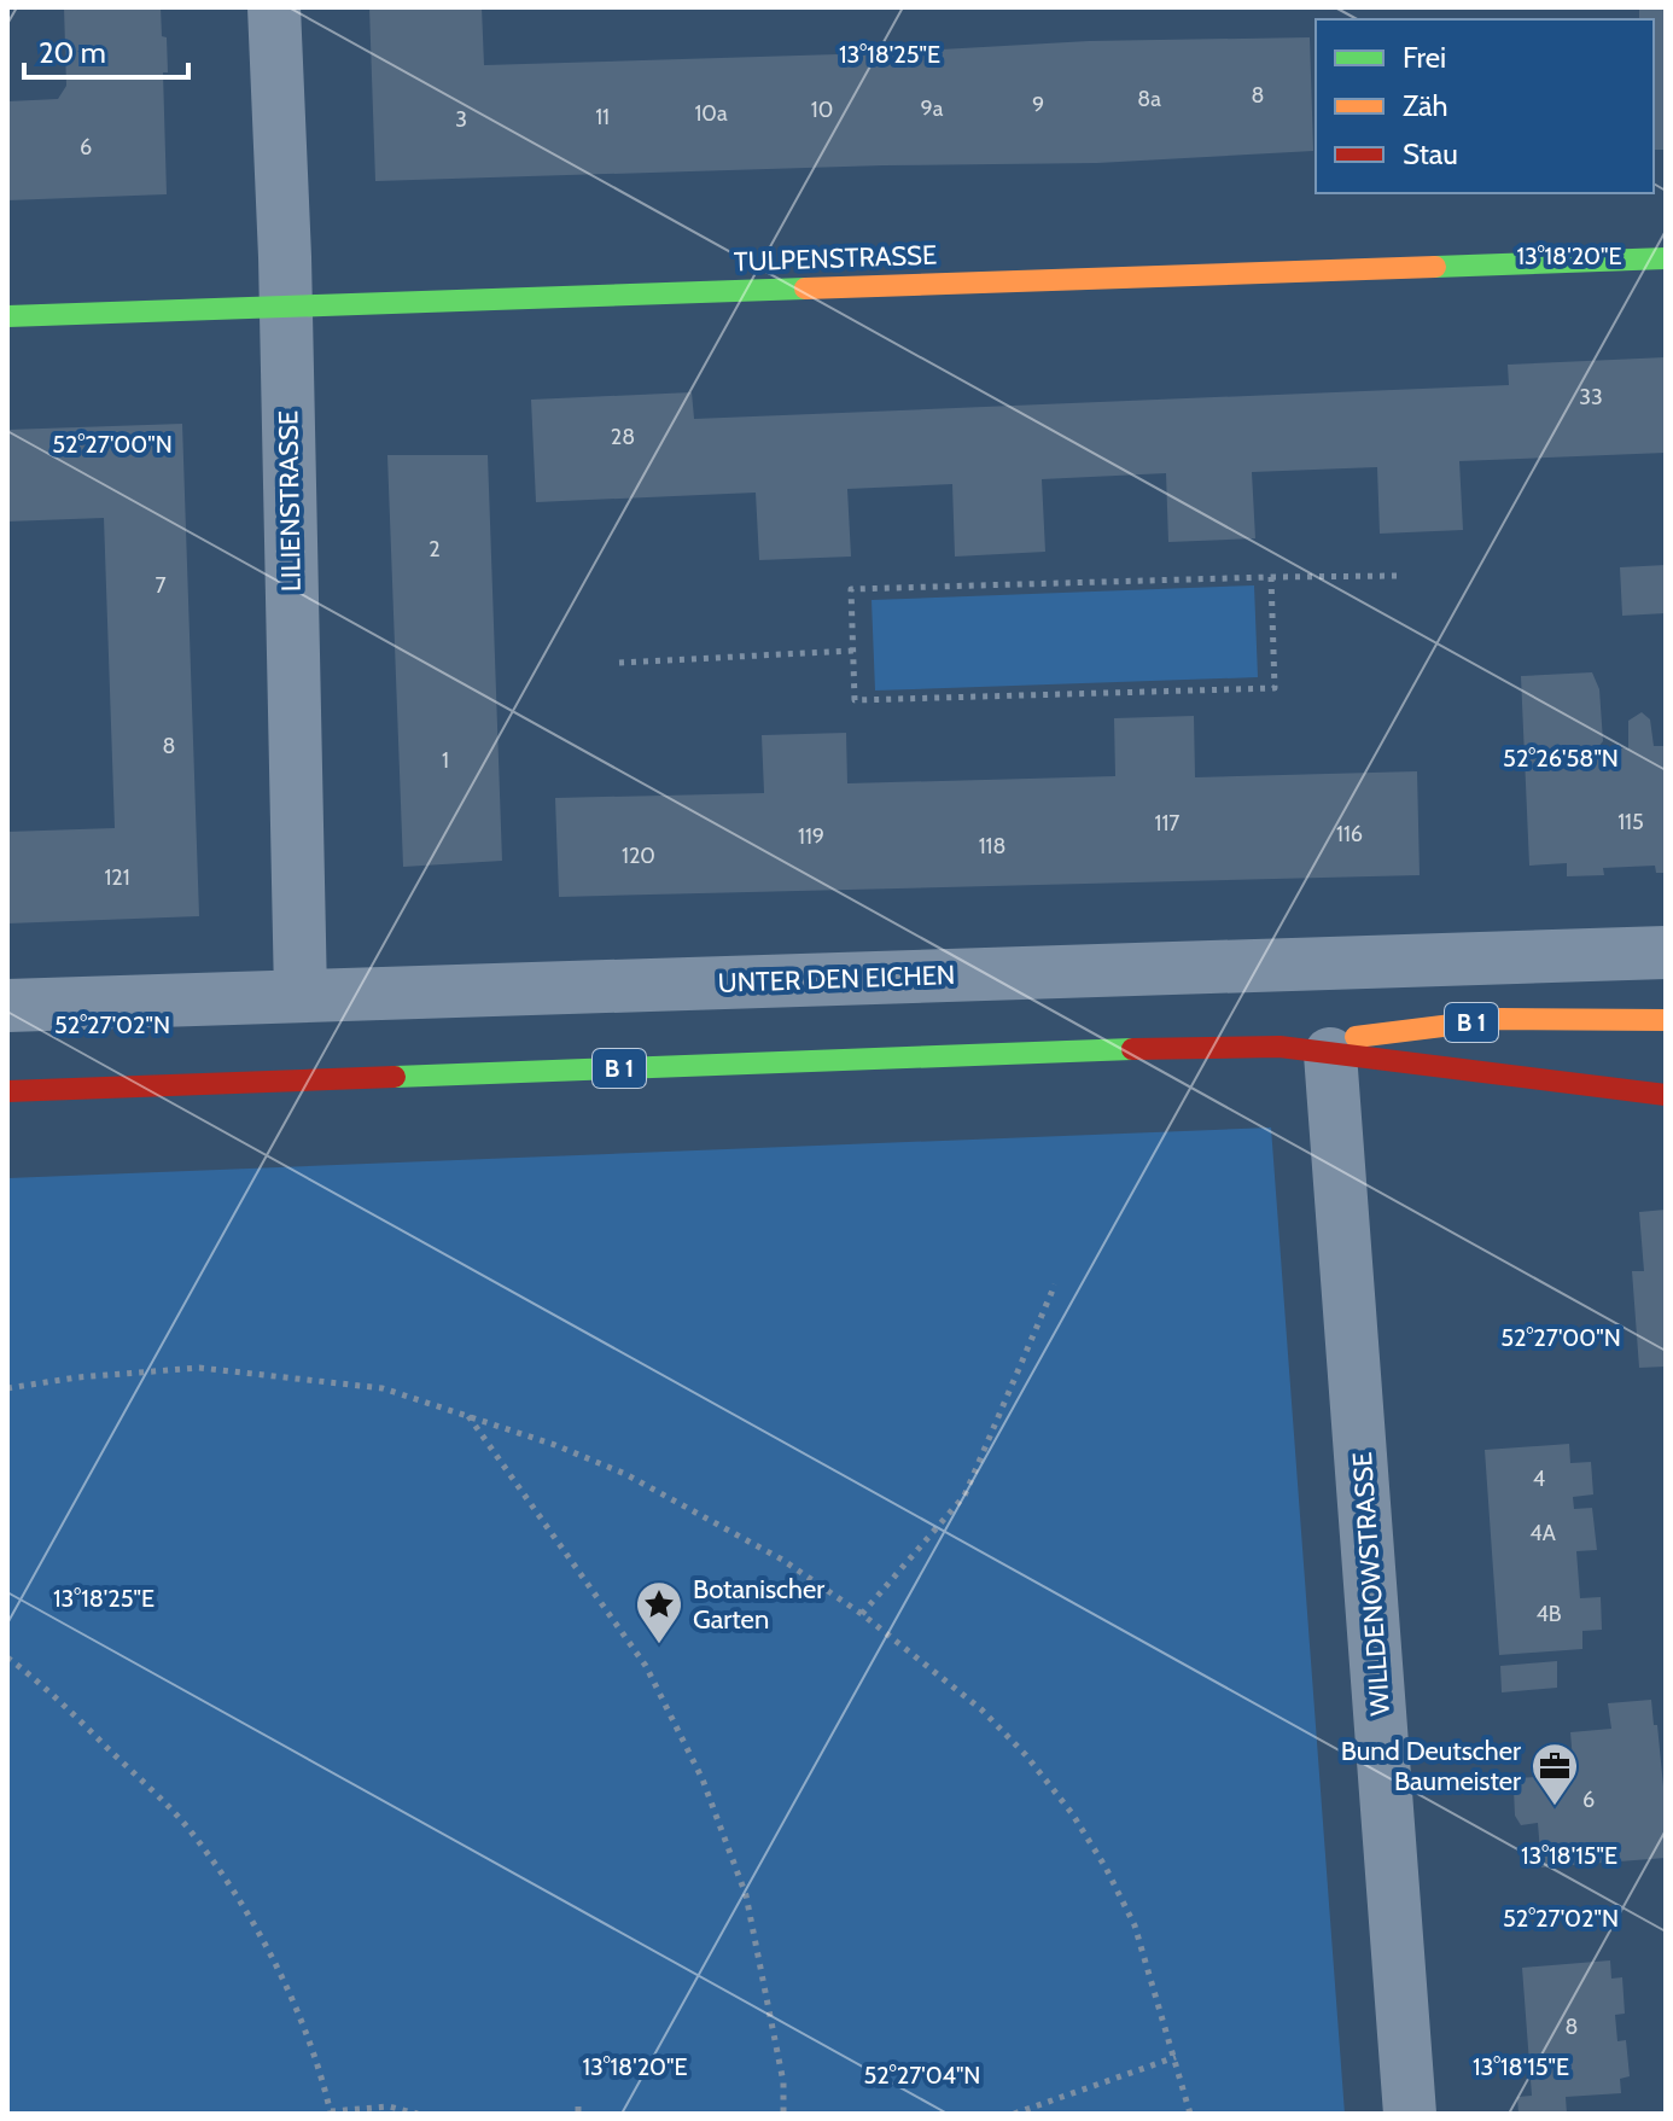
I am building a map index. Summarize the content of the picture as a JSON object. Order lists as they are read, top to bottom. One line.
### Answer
{"streets":{"main road":["TULPENSTRASSE","B 1"],"street":["LILIENSTRASSE","UNTER DEN EICHEN","WILLDENOWSTRASSE"]},"crossings":[["TULPENSTRASSE","LILIENSTRASSE"],["LILIENSTRASSE","UNTER DEN EICHEN"],["B 1","WILLDENOWSTRASSE"]],"places":{"place":["Botanischer Garten"],"office":["Bund Deutscher Baumeister"]},"house_numbers":["8","8a","9","9a","10","10a","11","3","6","33","28","2","7","8","1","115","117","116","119","118","120","121","4","4A","4B","6","8"],"legend":["Frei","Zäh","Stau"],"scale_bar":"20 m","coordinates":["13°18'25\"E","13°18'20\"E","52°27'00\"N","52°26'58\"N","52°27'02\"N","13°18'15\"E","52°27'04\"N"]}
